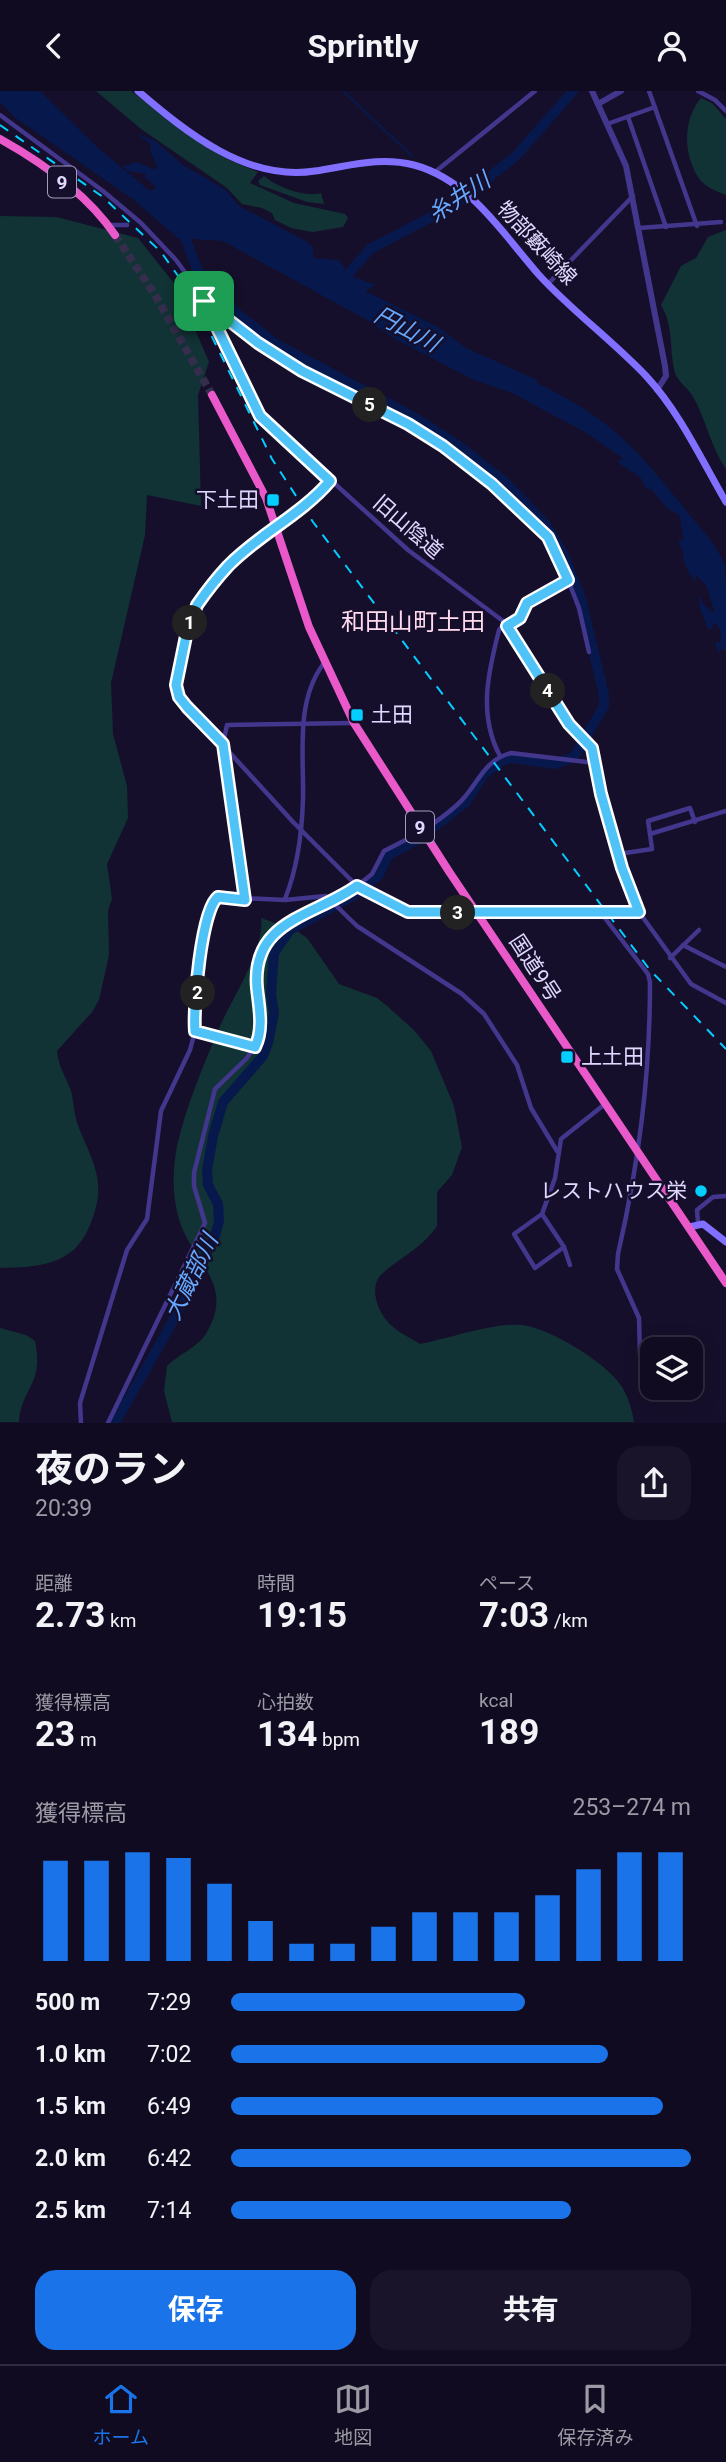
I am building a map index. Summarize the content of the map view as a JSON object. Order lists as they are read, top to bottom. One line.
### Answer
{"streets":{"highway":["9","国道9号"],"main road":["物部藪崎線"],"street":["旧山陰道"]},"districts":["和田山町土田"],"water":["糸井川","円山川","大蔵部川"],"places":{"transit":["下土田","土田","上土田"],"other":["レストハウス栄"]},"page":{"header":"Sprintly","pins":["5","1","4","3","2"],"heading":["夜のラン","20:39"],"stats":[["距離","2.73 km"],["時間","19:15"],["ペース","7:03 /km"],["獲得標高","23 m"],["心拍数","134 bpm"],["kcal","189"]],"chart":["獲得標高","253–274 m"],"list":[{"name":"500 m","note":"7:29"},{"name":"1.0 km","note":"7:02"},{"name":"1.5 km","note":"6:49"},{"name":"2.0 km","note":"6:42"},{"name":"2.5 km","note":"7:14"}],"buttons":["保存","共有"],"tabs":["ホーム","地図","保存済み"]}}
